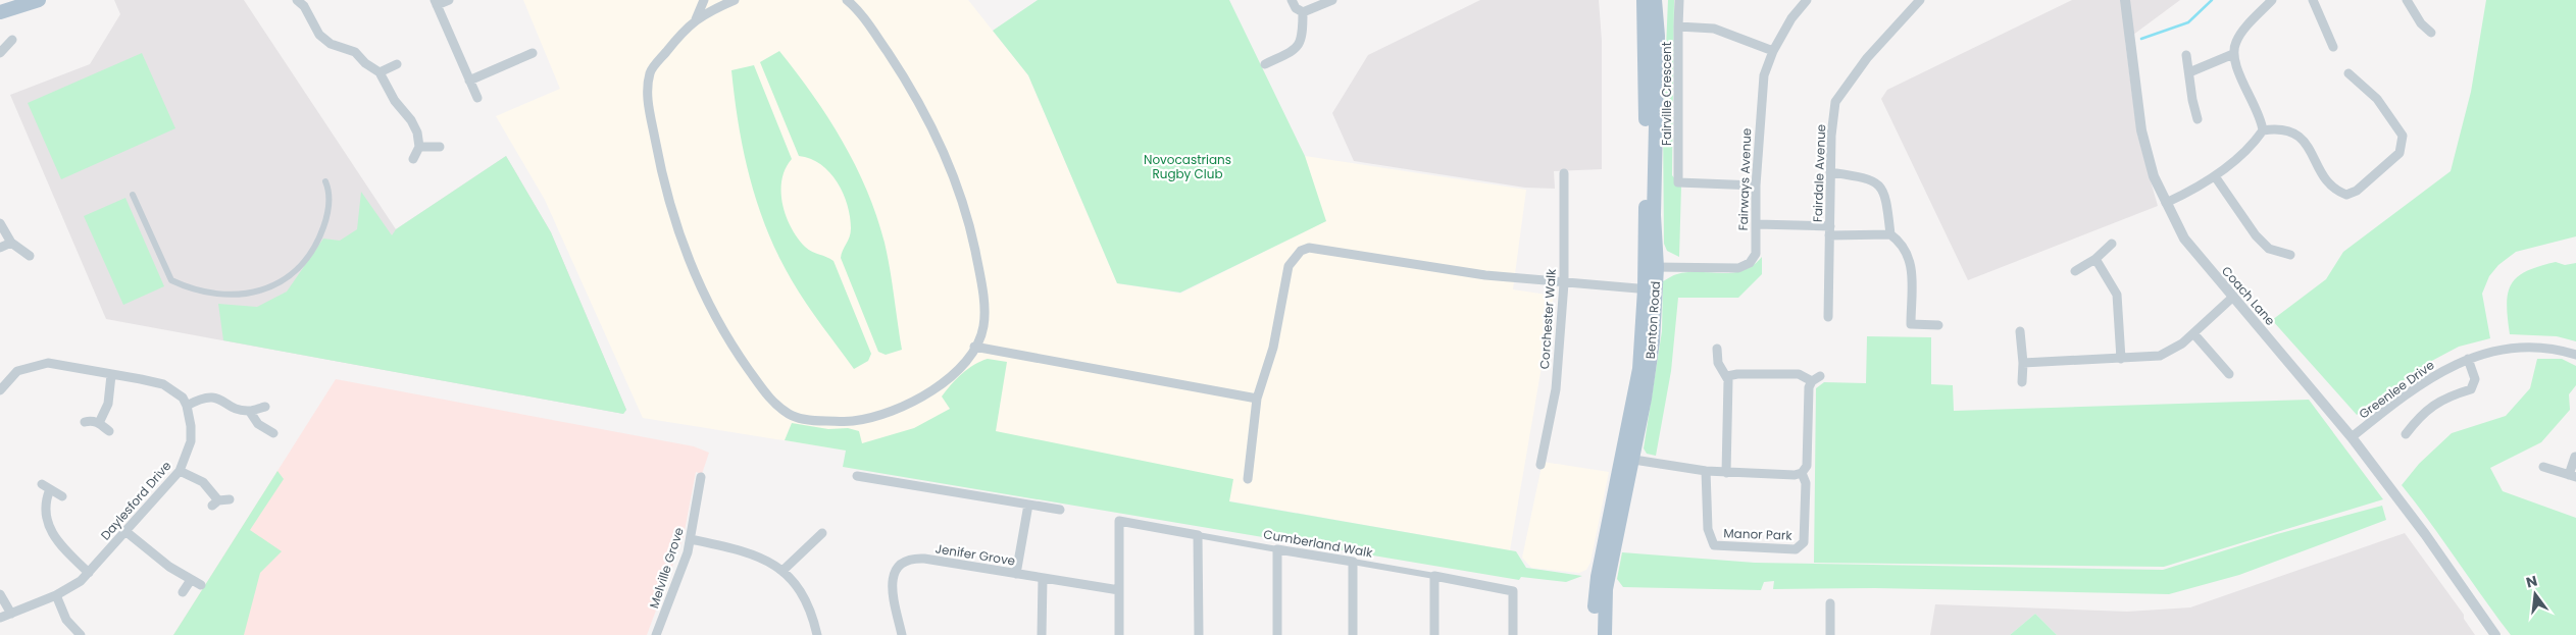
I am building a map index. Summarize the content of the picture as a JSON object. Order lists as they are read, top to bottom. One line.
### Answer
{"streets":{"main road":["Benton Road"],"street":["Fairville Crescent","Fairdale Avenue","Fairways Avenue","Coach Lane","Corchester Walk","Greenlee Drive","Daylesford Drive","Manor Park","Cumberland Walk","Jenifer Grove","Melville Grove"]},"crossings":[["Fairville Crescent","Fairways Avenue"],["Fairways Avenue","Benton Road"],["Coach Lane","Greenlee Drive"],["Cumberland Walk","Jenifer Grove"]],"parks":["Novocastrians Rugby Club"],"north":"top"}
